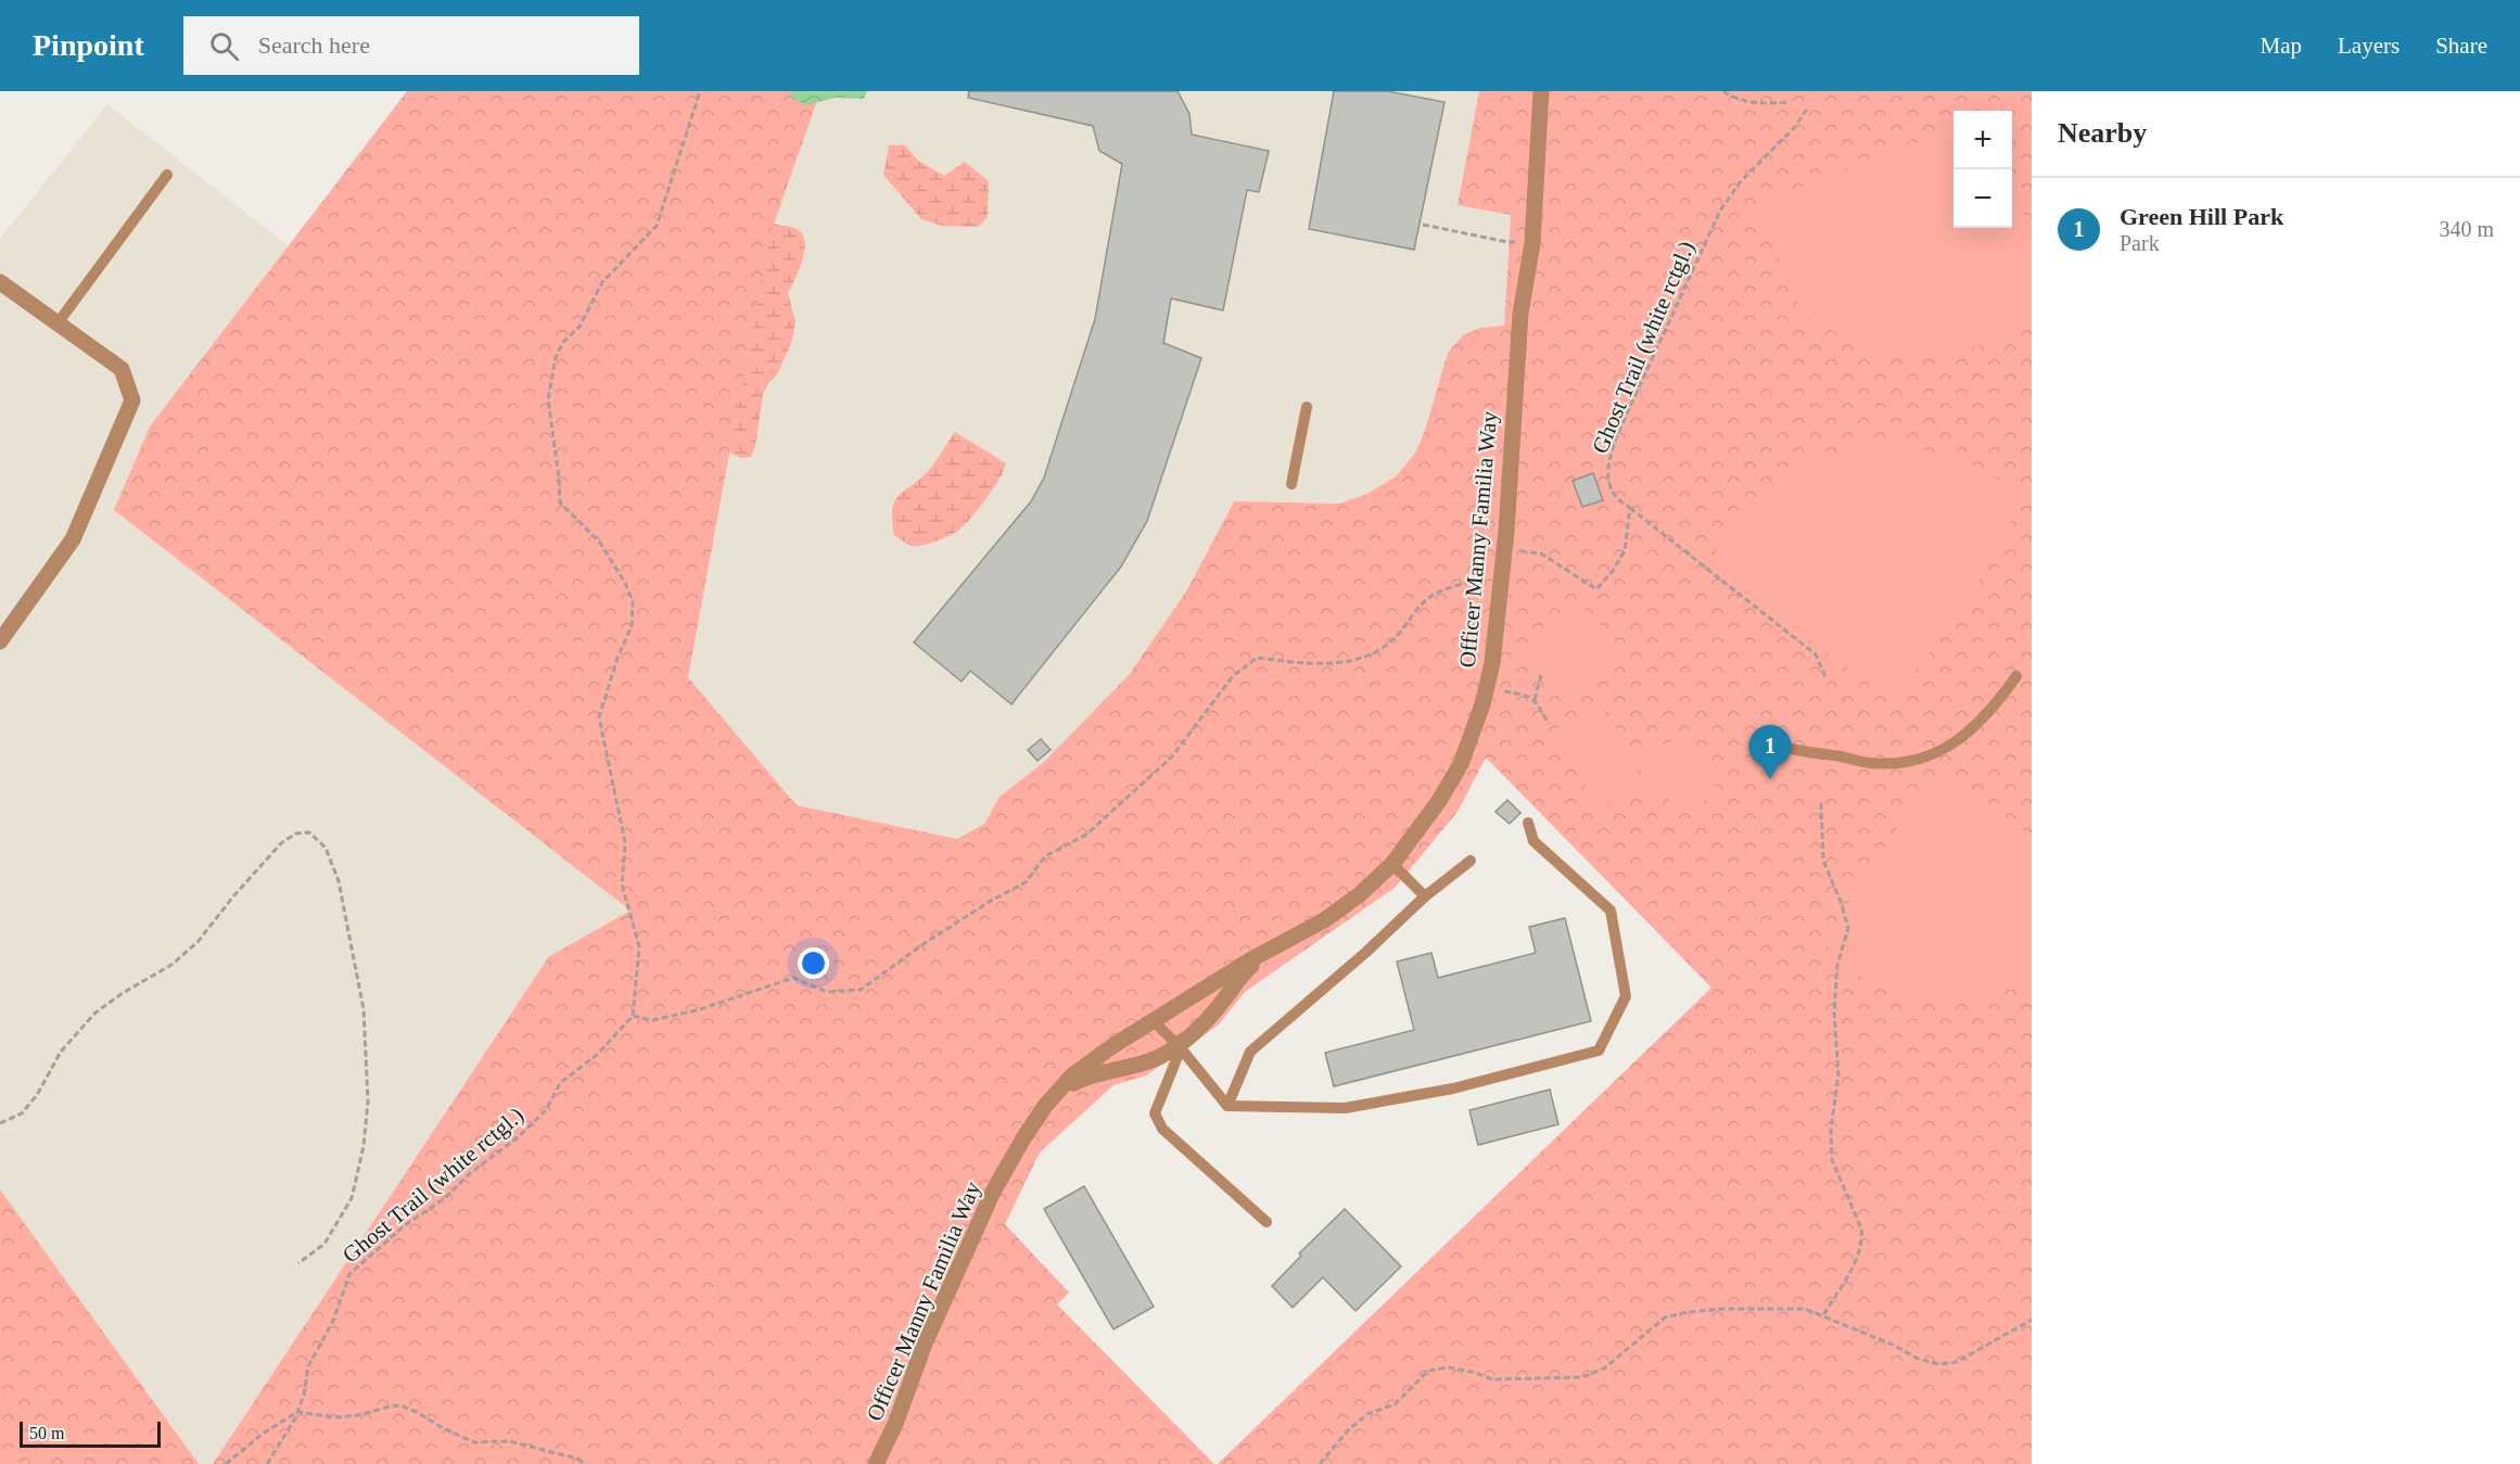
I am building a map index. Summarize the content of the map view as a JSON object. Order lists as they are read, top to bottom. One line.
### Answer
{"streets":{"street":["Officer Manny Familia Way"],"path":["Ghost Trail (white rctgl.)"]},"scale_bar":"50 m","page":{"header":"Pinpoint","search":"Search here","nav":["Map","Layers","Share"],"heading":"Nearby","map_buttons":["+","−"],"list":[{"mark":"1","name":"Green Hill Park","note":"Park","value":"340 m"}],"pins":"1","scale":"50 m"}}
